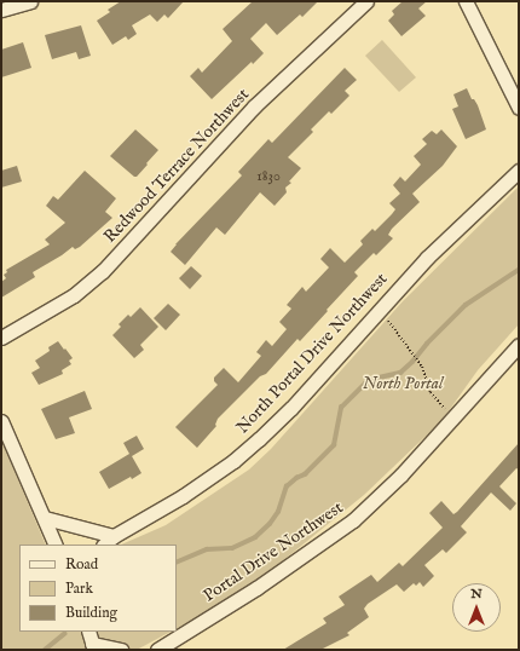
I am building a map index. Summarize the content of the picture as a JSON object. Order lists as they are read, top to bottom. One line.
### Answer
{"streets":{"street":["Redwood Terrace Northwest","North Portal Drive Northwest","Portal Drive Northwest"]},"parks":["North Portal"],"house_numbers":["1830"],"legend":["Road","Park","Building"],"north":"top"}
